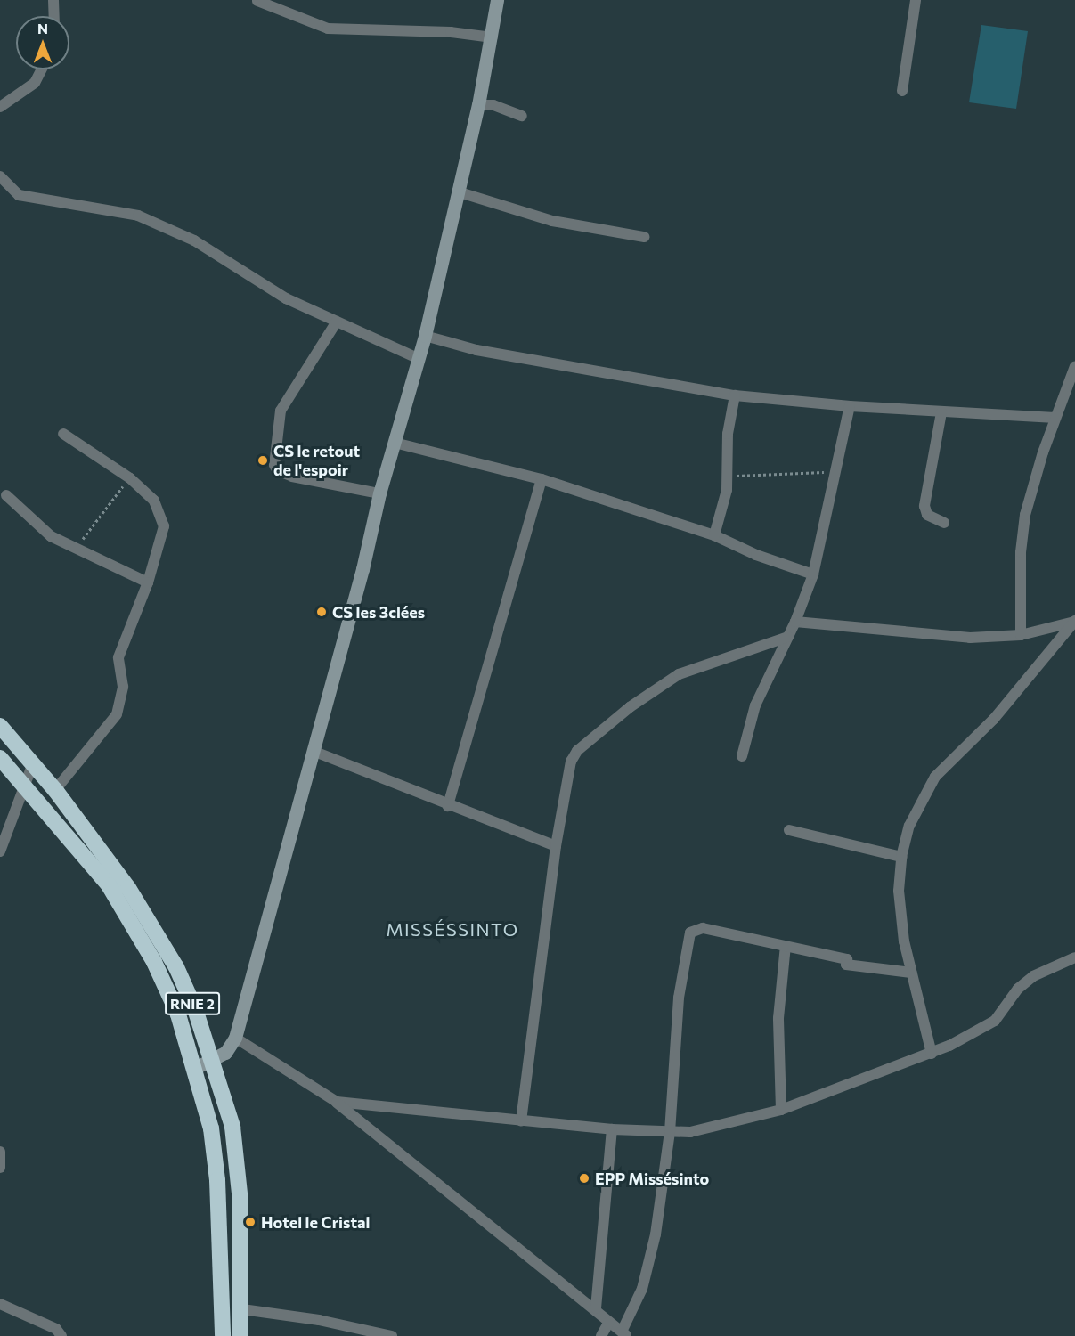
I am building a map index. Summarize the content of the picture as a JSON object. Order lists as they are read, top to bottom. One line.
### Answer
{"streets":{"highway":["RNIE 2"]},"districts":["MISSÉSSINTO"],"places":["CS le retout de l'espoir","CS les 3clées","EPP Missésinto","Hotel le Cristal"],"north":"top"}
